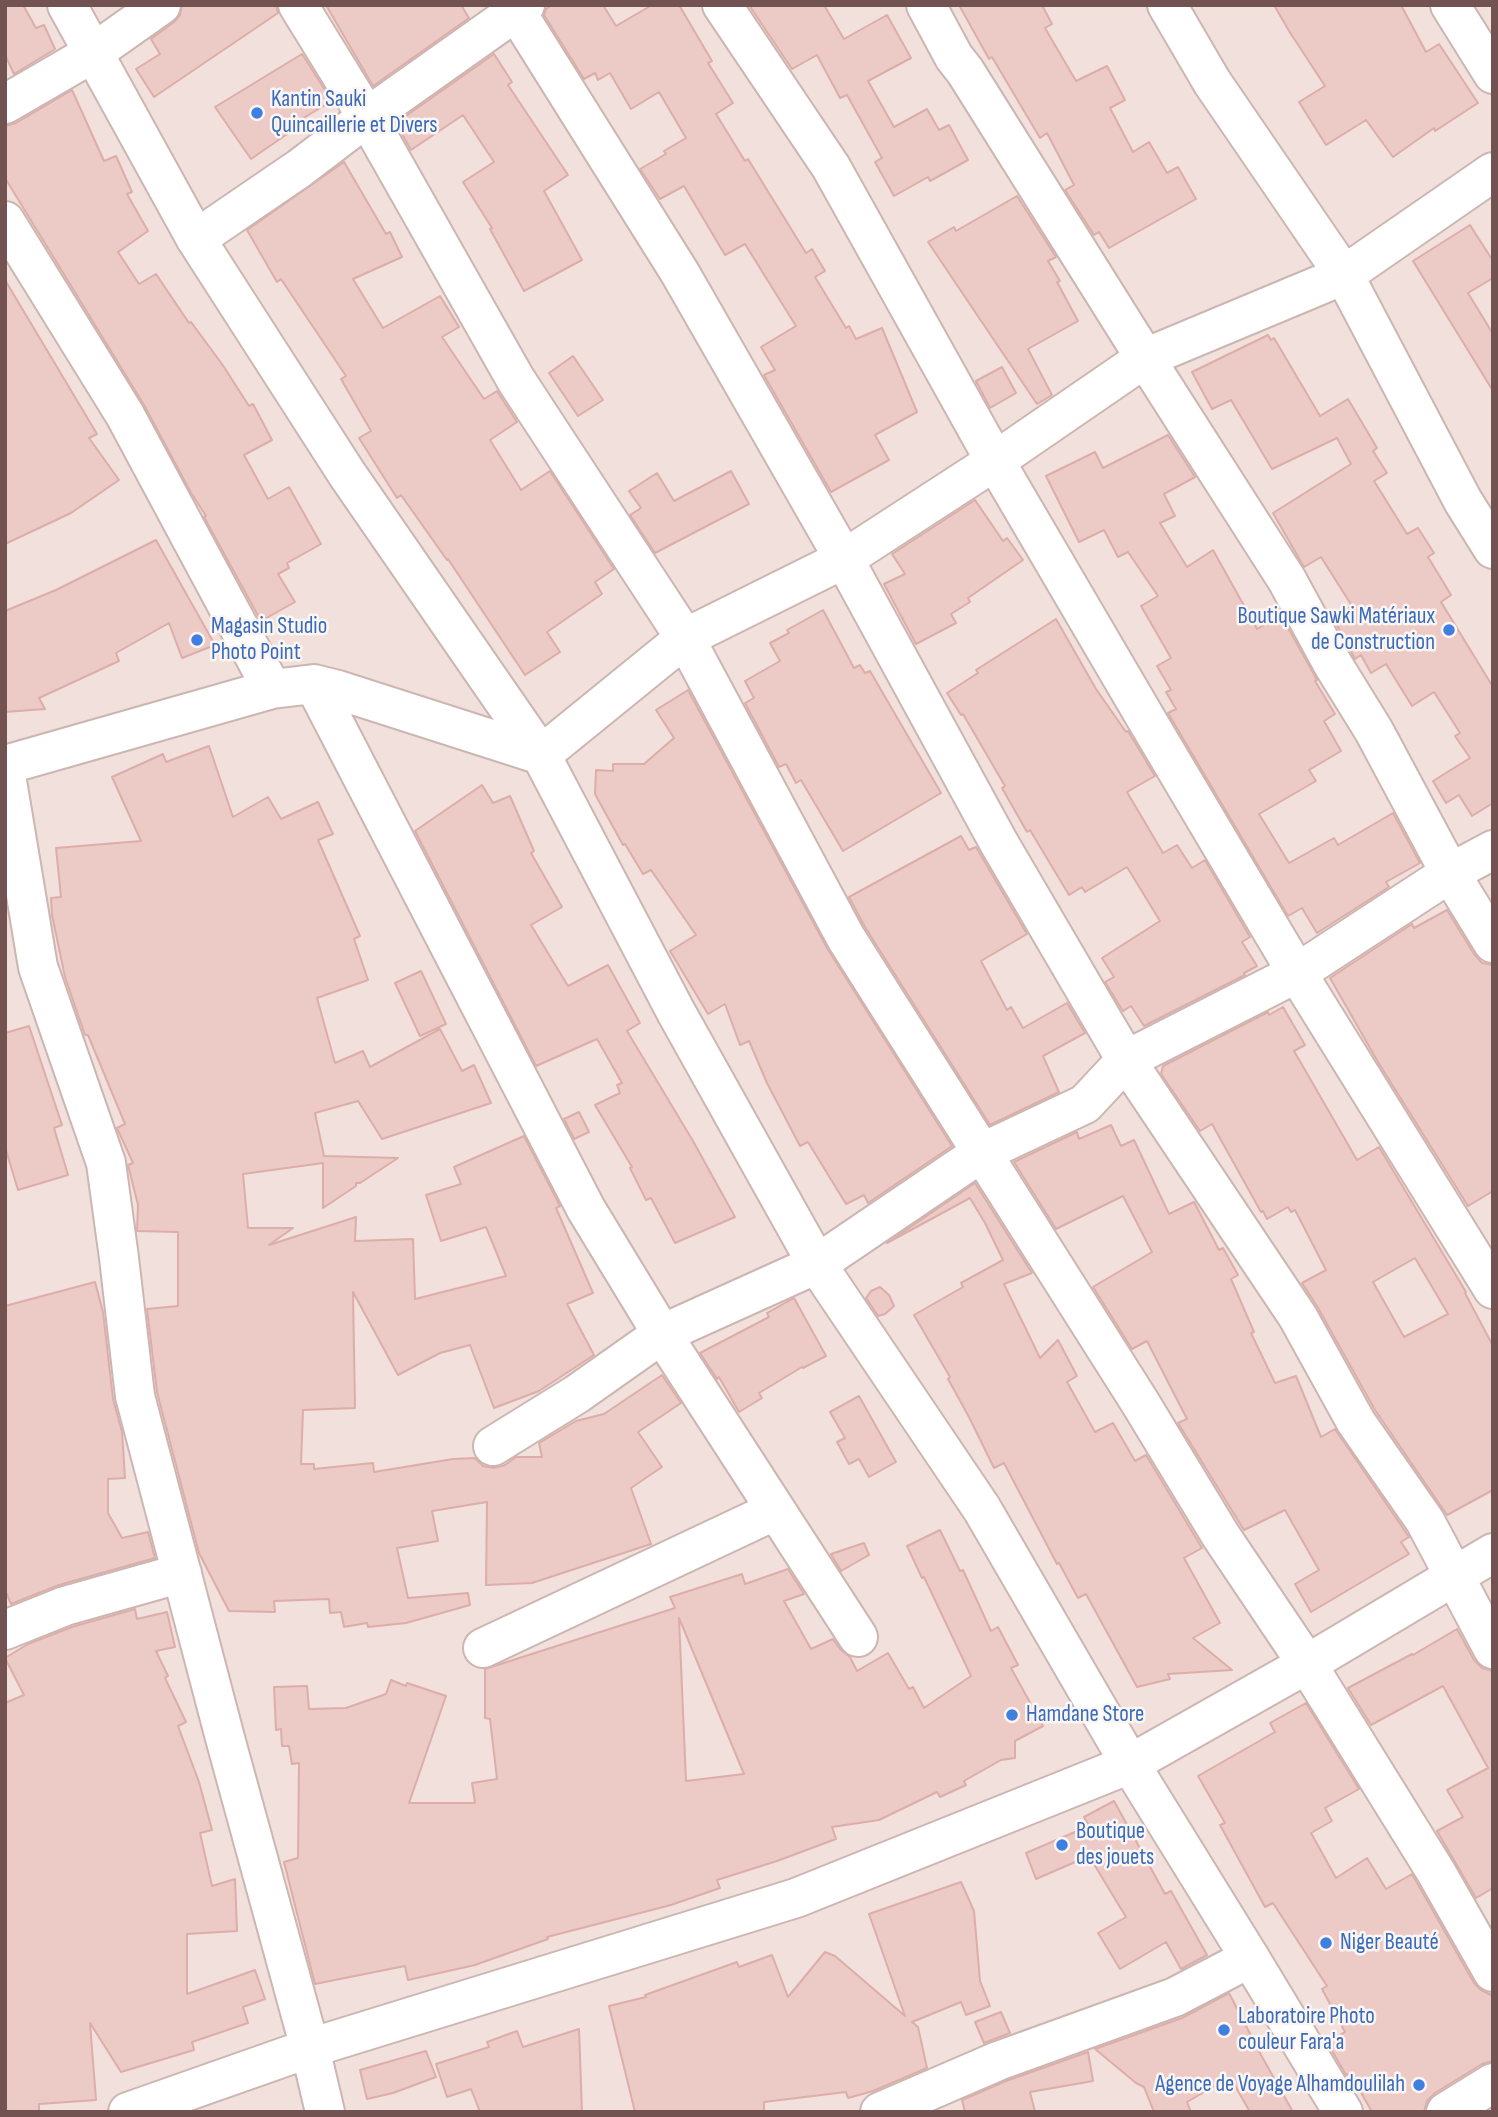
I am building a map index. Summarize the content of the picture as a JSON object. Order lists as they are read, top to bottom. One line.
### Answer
{"places":["Kantin Sauki Quincaillerie et Divers","Boutique Sawki Matériaux de Construction","Magasin Studio Photo Point","Hamdane Store","Boutique des jouets","Niger Beauté","Laboratoire Photo couleur Fara'a","Agence de Voyage Alhamdoulilah"]}
